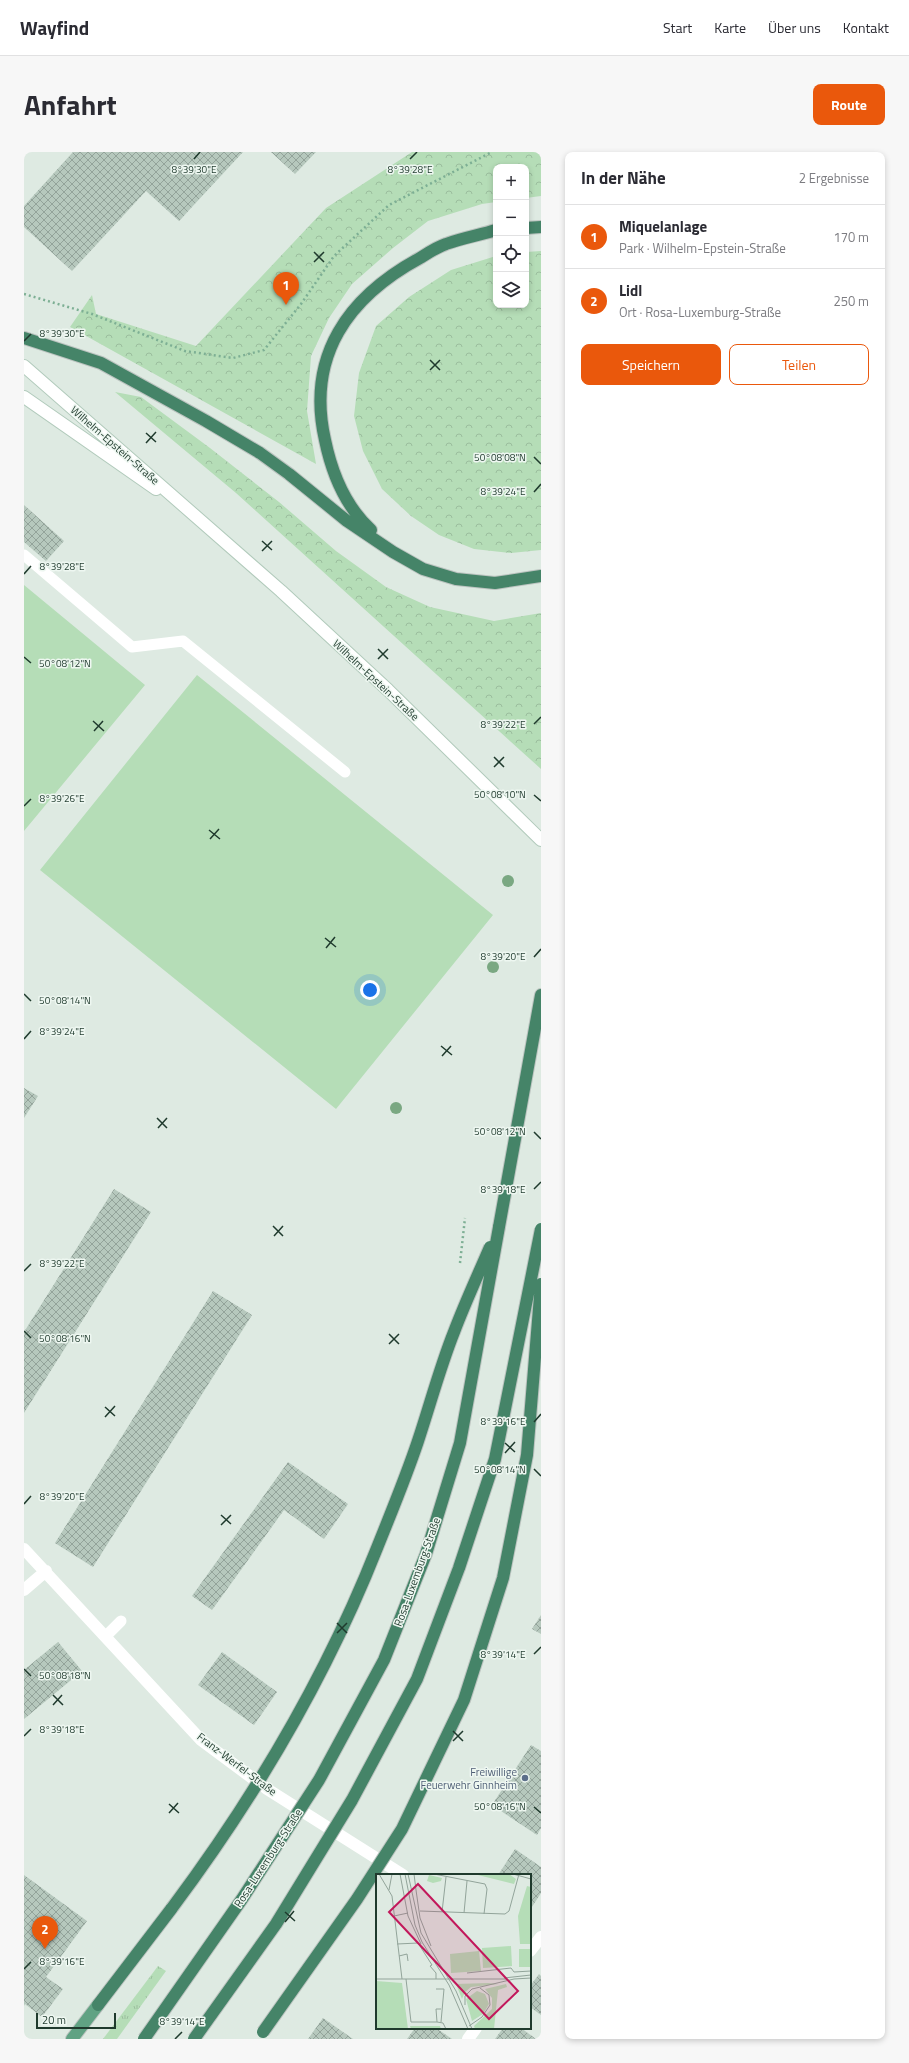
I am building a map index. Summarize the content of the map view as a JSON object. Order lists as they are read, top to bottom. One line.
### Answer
{"streets":{"highway":["Rosa-Luxemburg-Straße"],"main road":["Wilhelm-Epstein-Straße","Franz-Werfel-Straße"]},"places":["Freiwillige Feuerwehr Ginnheim"],"scale_bar":"20 m","page":{"header":"Wayfind","nav":["Start","Karte","Über uns","Kontakt"],"title":"Anfahrt","buttons":["Route",["Speichern","Teilen"]],"heading":["In der Nähe","2 Ergebnisse"],"map_buttons":["+","−"],"list":[{"mark":"1","name":"Miquelanlage","note":"Park · Wilhelm-Epstein-Straße","value":"170 m"},{"mark":"2","name":"Lidl","note":"Ort · Rosa-Luxemburg-Straße","value":"250 m"}],"pins":["1","2"],"scale":"20 m"},"coordinates":["8°39'30\"E","8°39'28\"E","50°08'08\"N","8°39'24\"E","50°08'12\"N","8°39'22\"E","50°08'10\"N","8°39'26\"E","8°39'20\"E","50°08'14\"N","8°39'18\"E","50°08'16\"N","8°39'16\"E","8°39'14\"E","50°08'18\"N"]}
